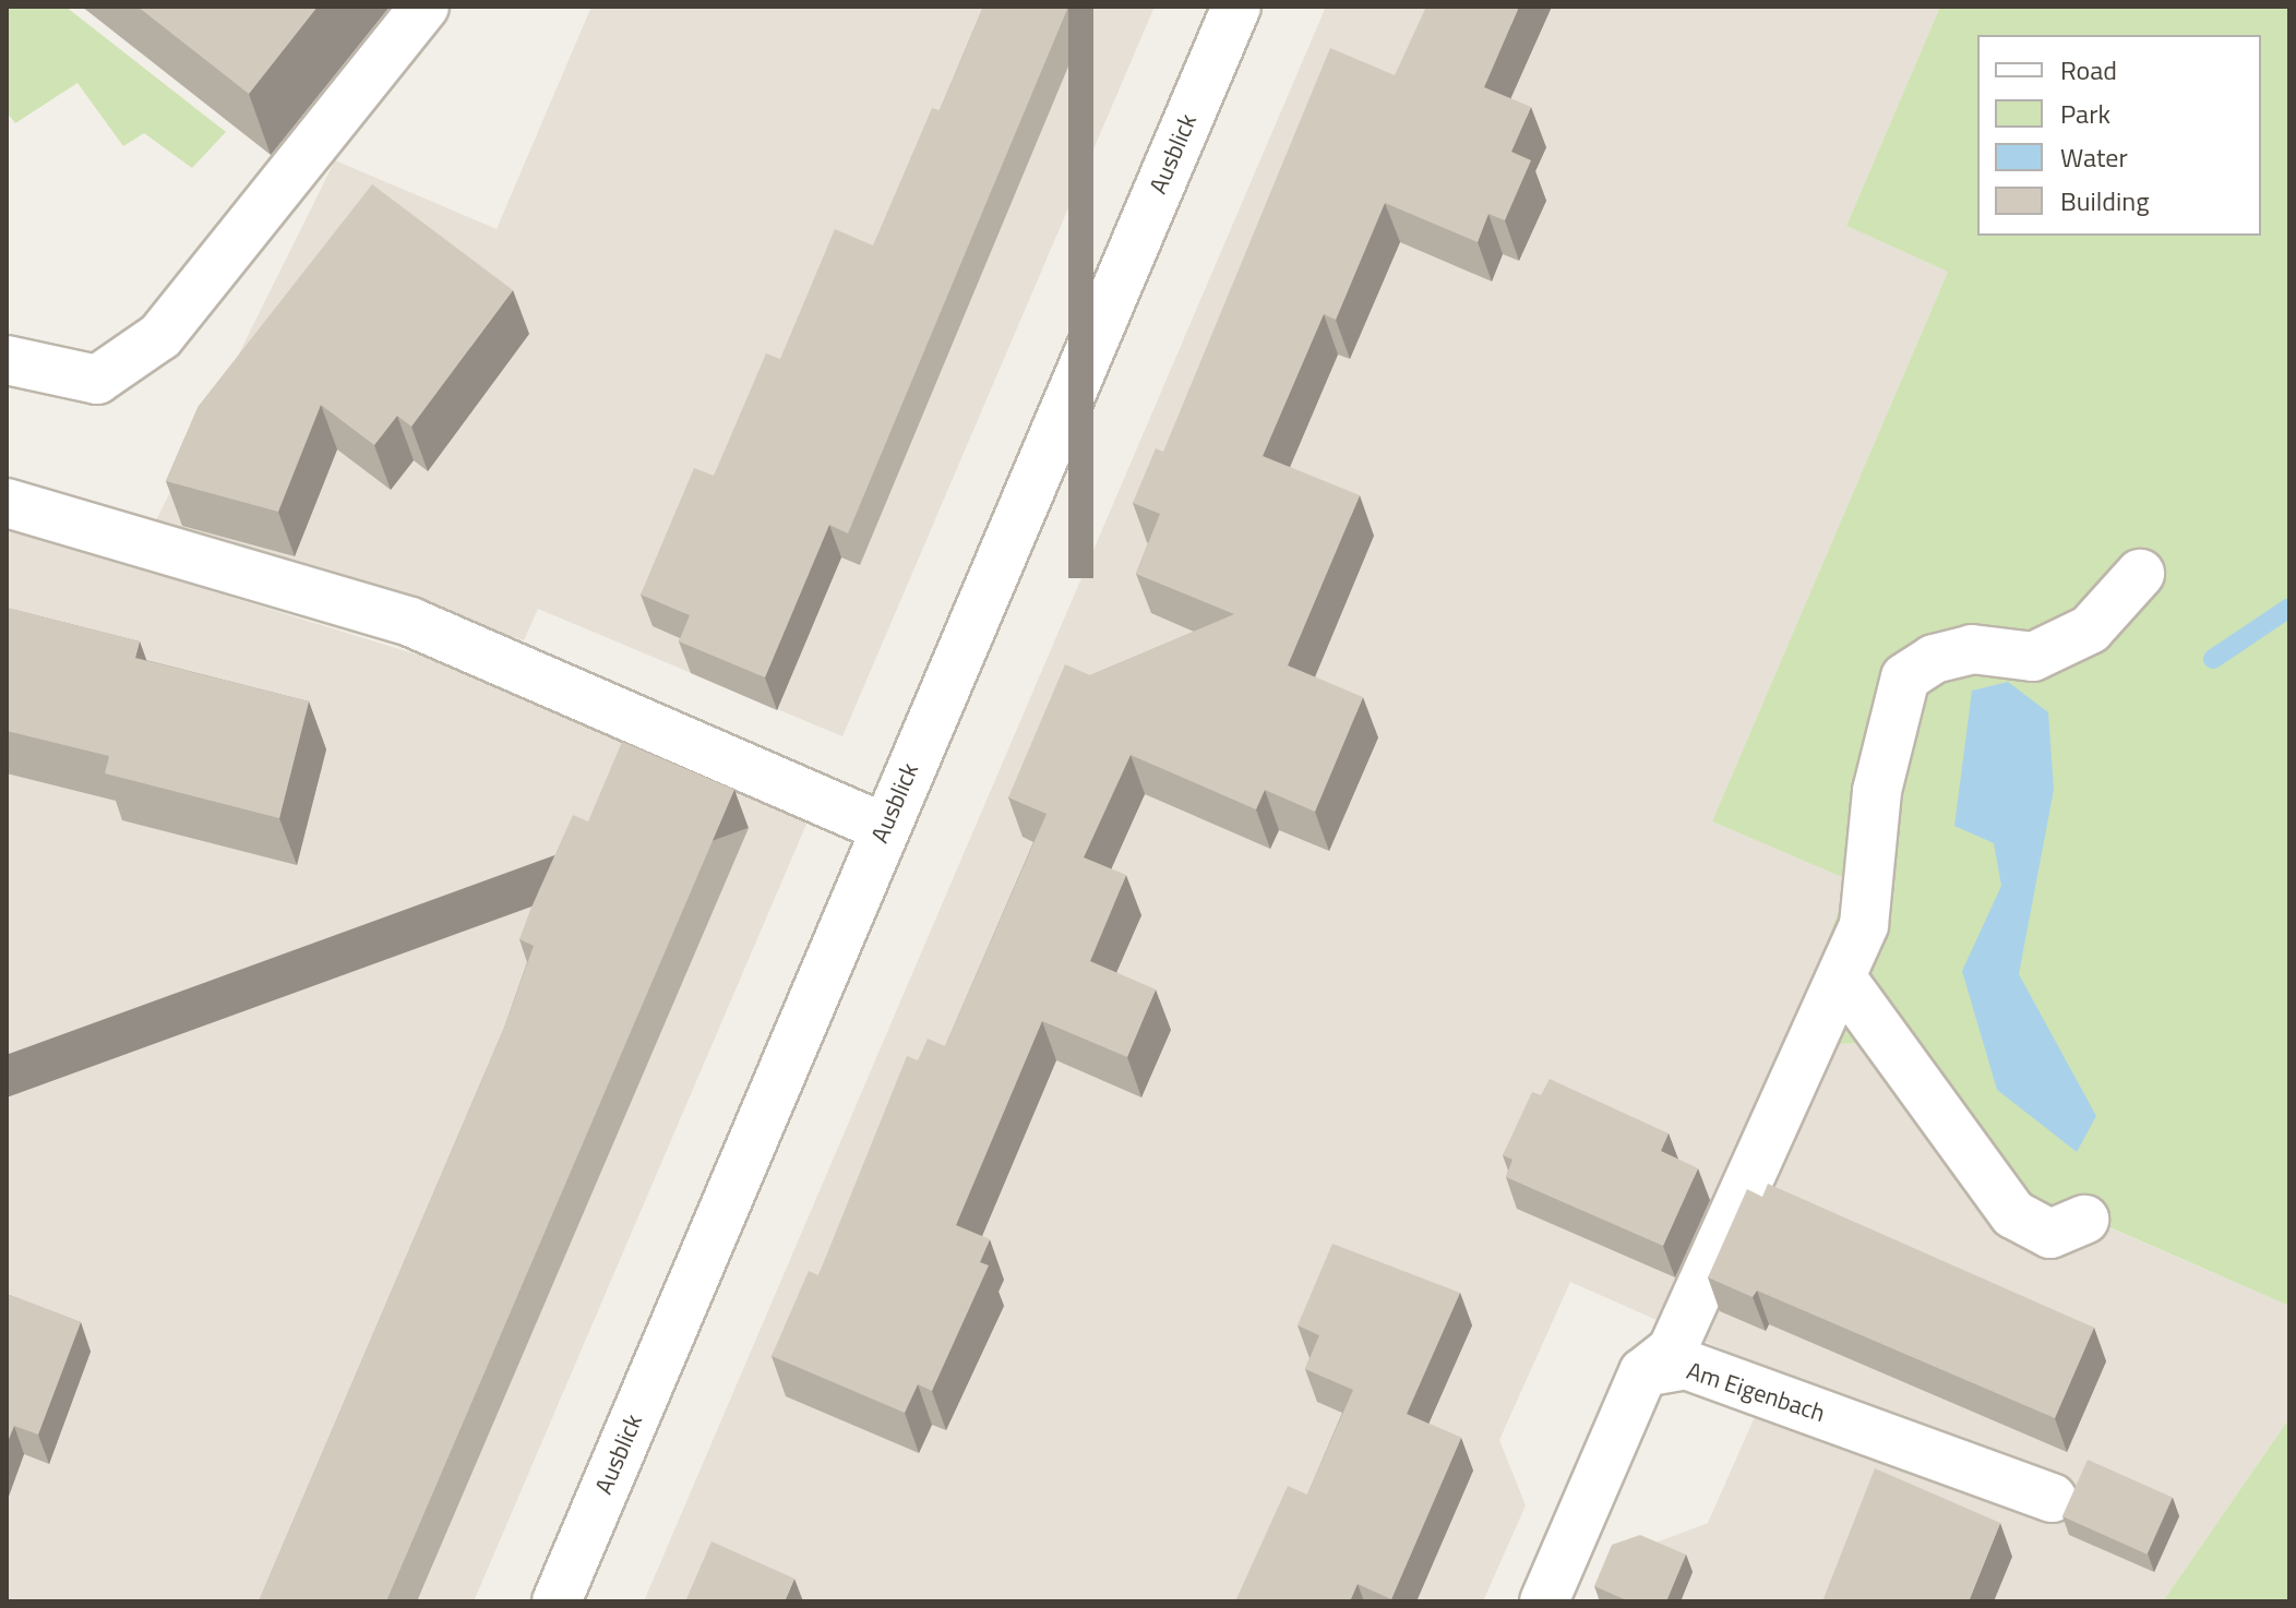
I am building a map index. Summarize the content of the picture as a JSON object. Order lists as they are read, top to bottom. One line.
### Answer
{"streets":{"street":["Ausblick","Am Eigenbach"]},"legend":["Road","Park","Water","Building"]}
